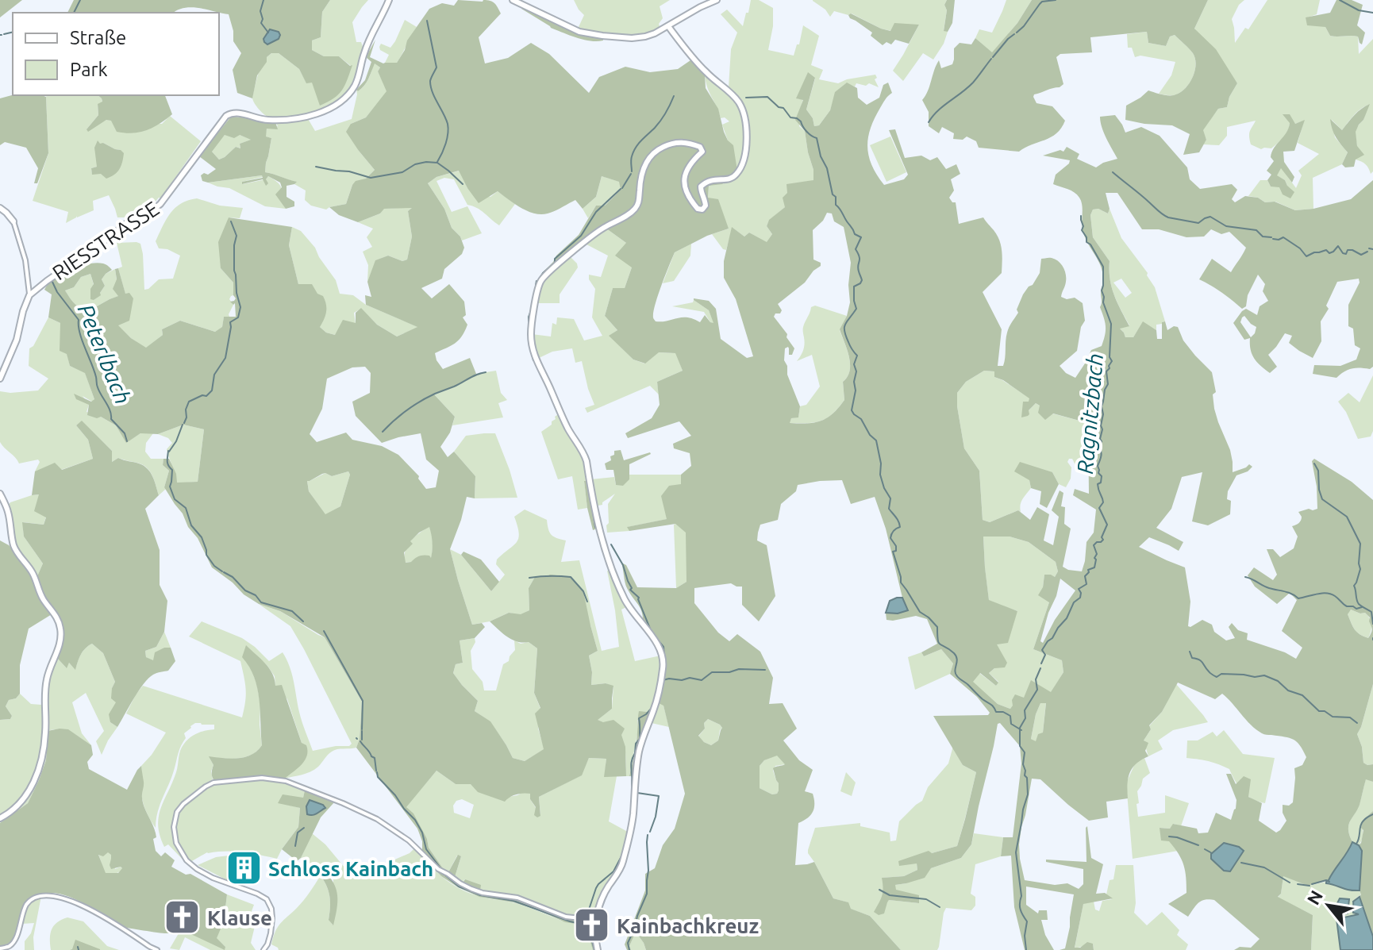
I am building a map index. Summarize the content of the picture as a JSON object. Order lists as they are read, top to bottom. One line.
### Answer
{"streets":{"main road":["RIESSTRASSE"]},"water":["Peterlbach","Ragnitzbach"],"places":{"building":["Schloss Kainbach"],"church":["Klause","Kainbachkreuz"]},"legend":["Straße","Park"],"north":"top left"}
